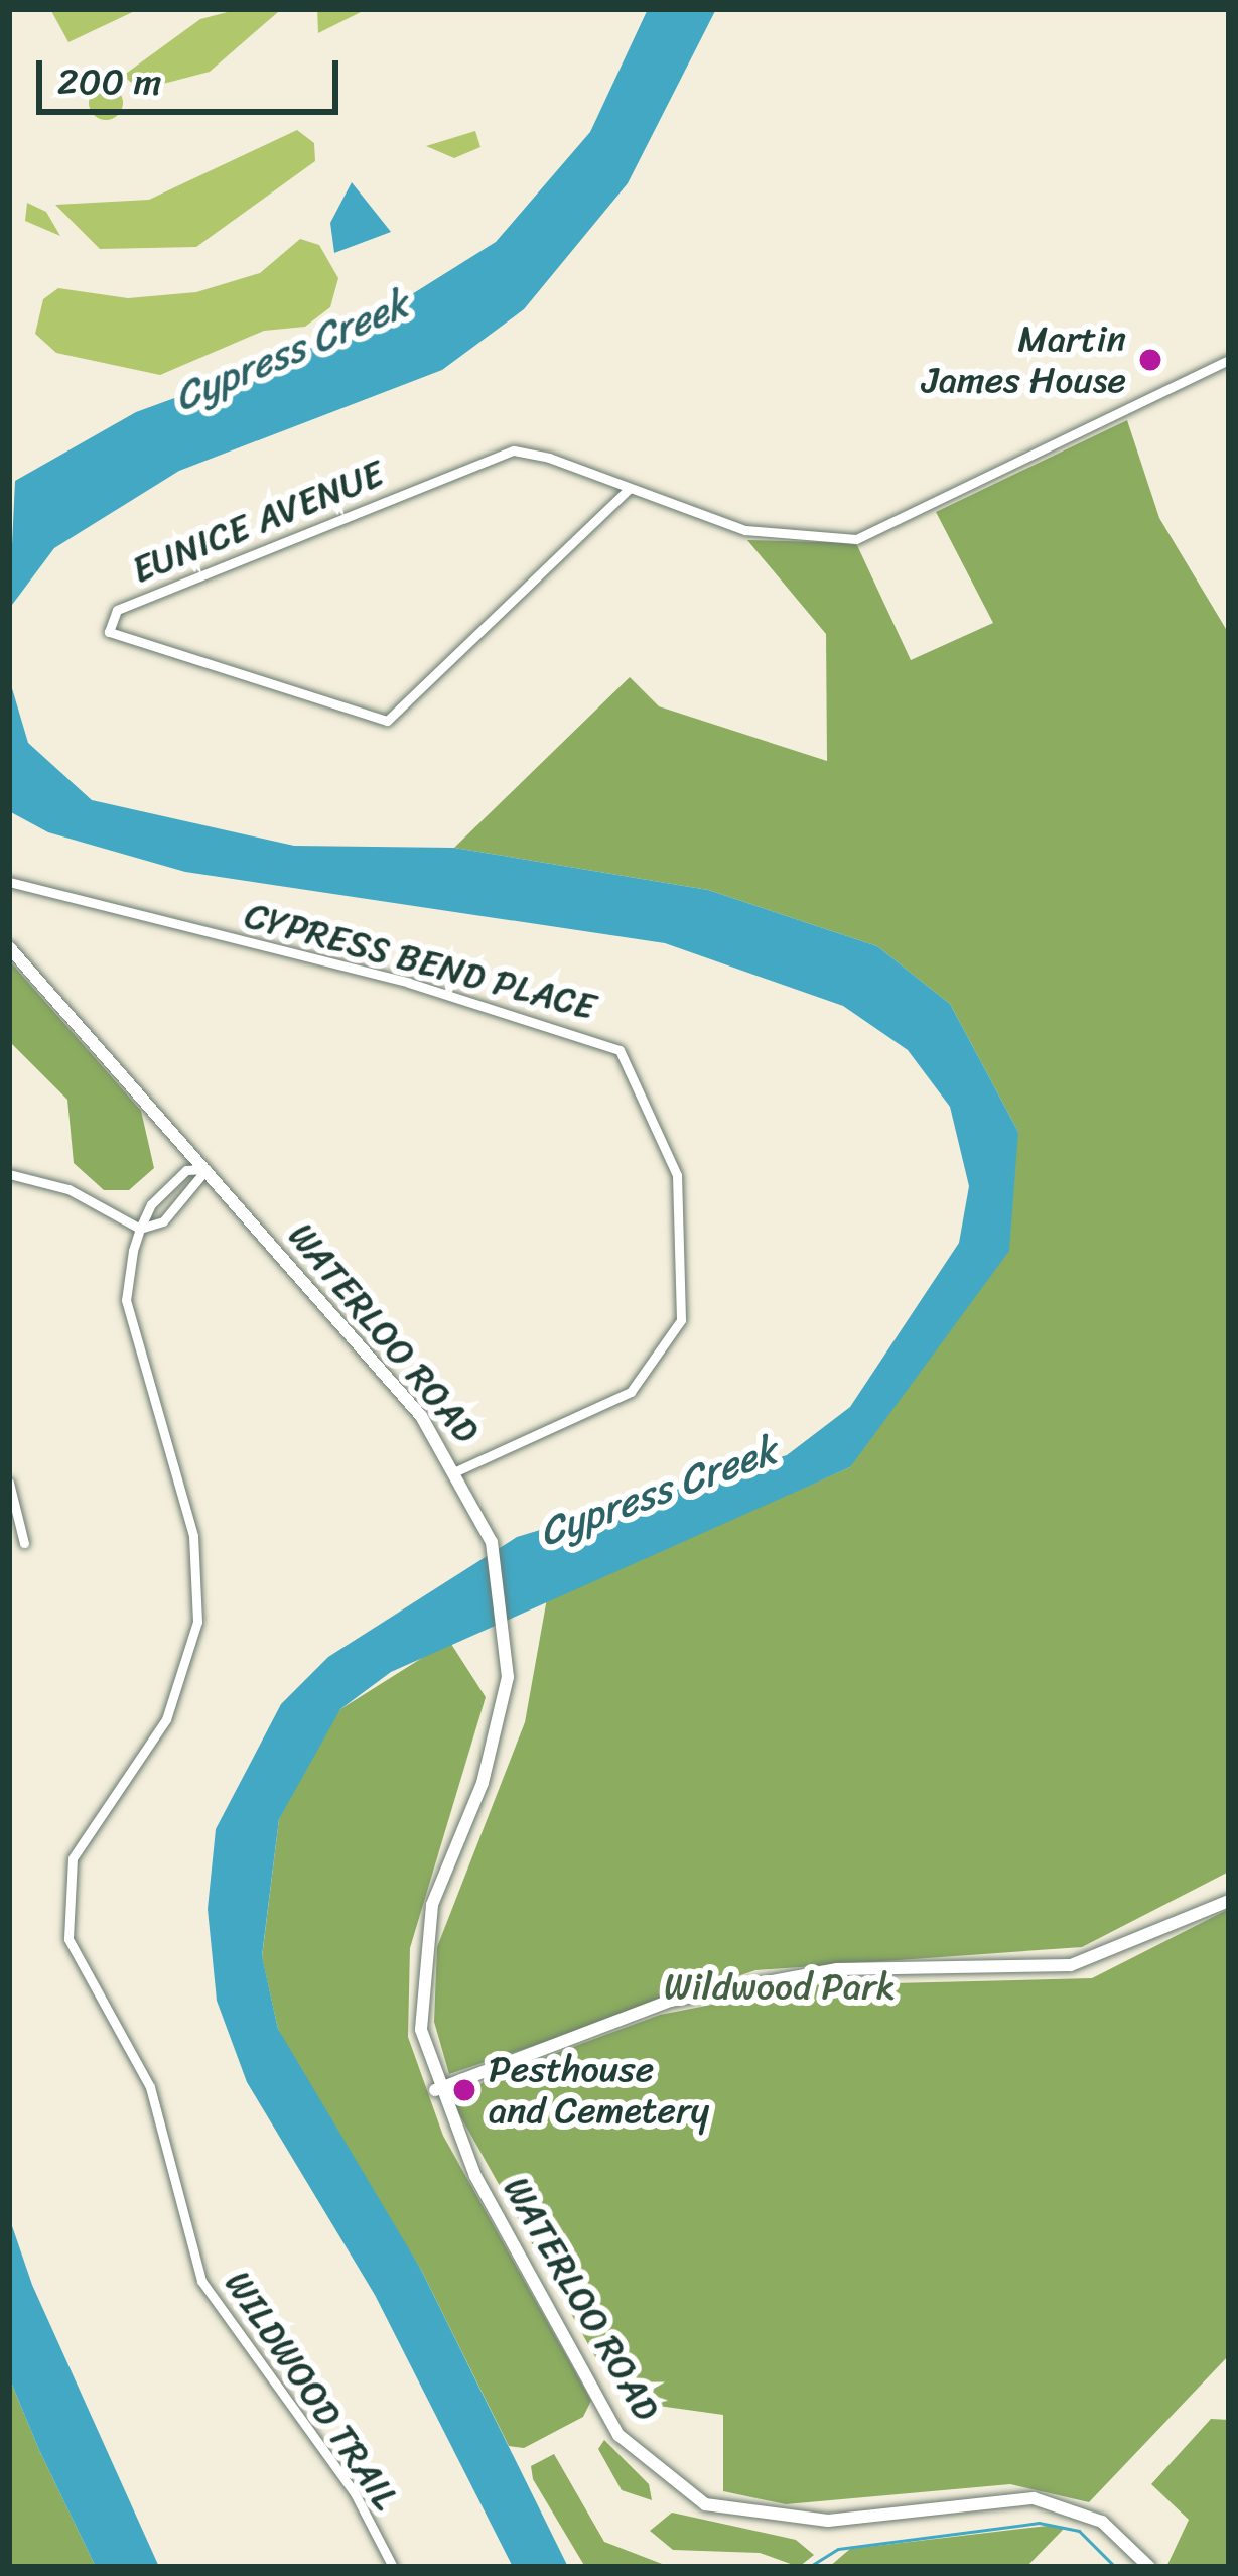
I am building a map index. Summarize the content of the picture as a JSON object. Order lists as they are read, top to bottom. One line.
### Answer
{"streets":{"street":["EUNICE AVENUE","CYPRESS BEND PLACE","WATERLOO ROAD","WILDWOOD TRAIL"]},"crossings":[["CYPRESS BEND PLACE","WATERLOO ROAD"],["WATERLOO ROAD","WILDWOOD TRAIL"]],"water":["Cypress Creek"],"parks":["Wildwood Park"],"places":["Martin James House","Pesthouse and Cemetery"],"scale_bar":"200 m"}
